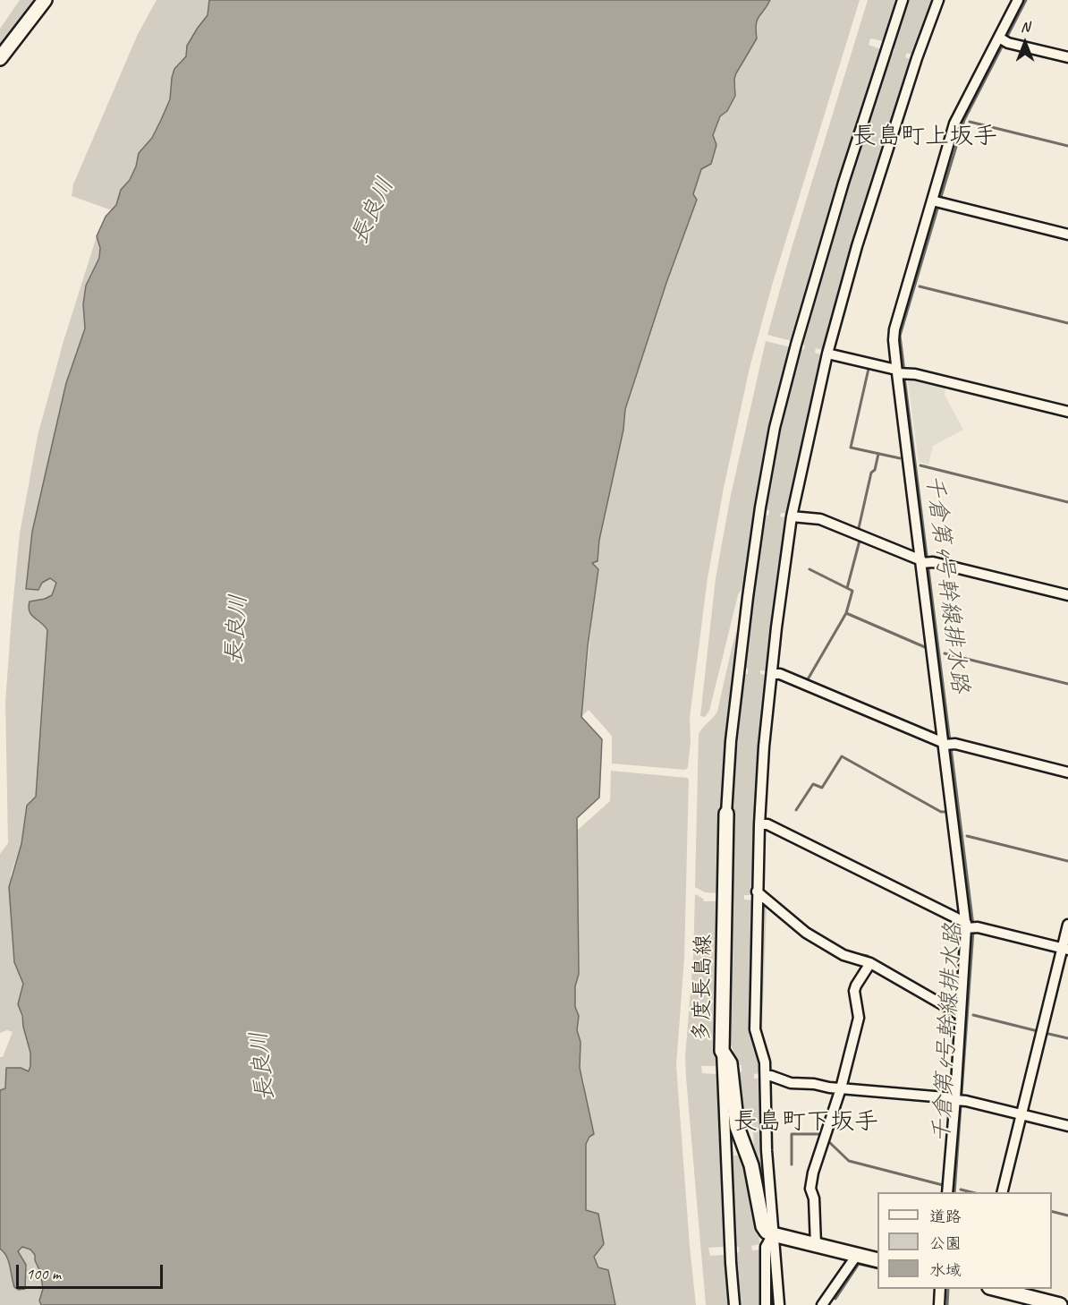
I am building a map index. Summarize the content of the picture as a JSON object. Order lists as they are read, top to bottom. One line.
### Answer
{"streets":{"main road":["多度長島線"]},"districts":["長島町上坂手","長島町下坂手"],"water":["長良川","千倉第4号幹線排水路"],"legend":["道路","公園","水域"],"scale_bar":"100 m","north":"top"}
